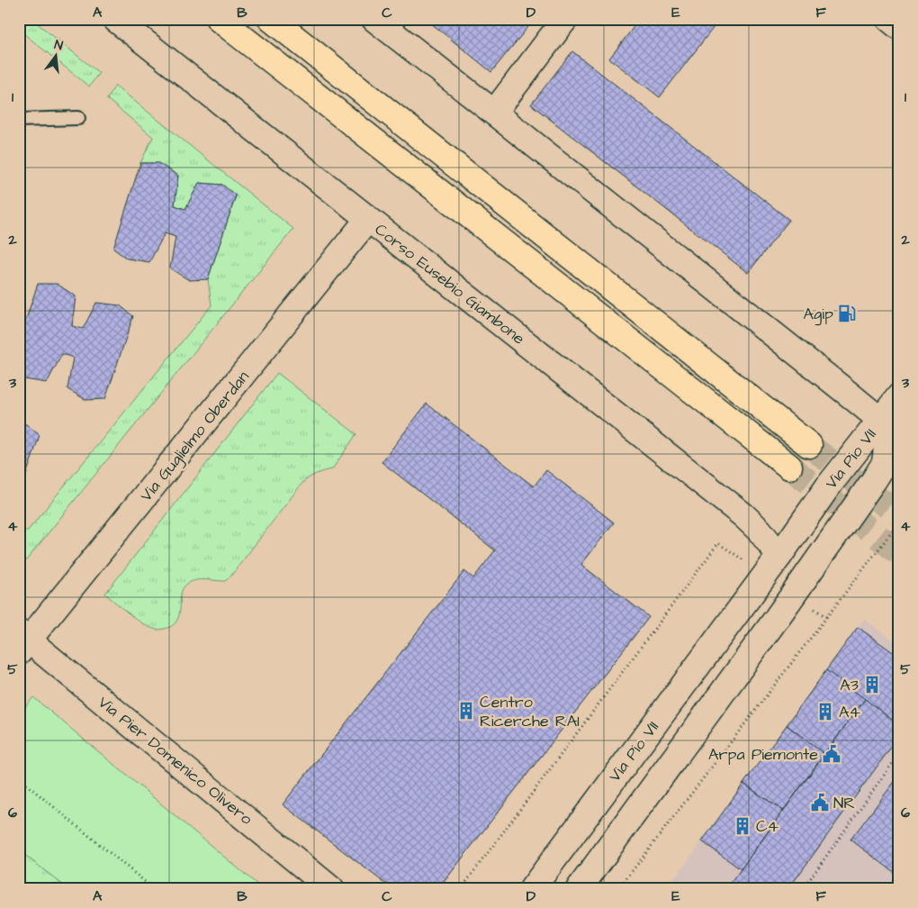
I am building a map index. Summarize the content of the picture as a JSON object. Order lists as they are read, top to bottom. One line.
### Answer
{"streets":{"street":["Corso Eusebio Giambone","Via Guglielmo Oberdan","Via Pio VII","Via Pier Domenico Olivero"]},"crossings":[["Corso Eusebio Giambone","Via Guglielmo Oberdan"],["Corso Eusebio Giambone","Via Pio VII"],["Via Guglielmo Oberdan","Via Pier Domenico Olivero"]],"places":{"fuel station":["Agip"],"building":["A3","Centro Ricerche RAI","A4","C4"],"public building":["Arpa Piemonte","NR"]},"north":"top","grid":{"columns":["A","B","C","D","E","F"],"rows":["1","2","3","4","5","6"]}}
